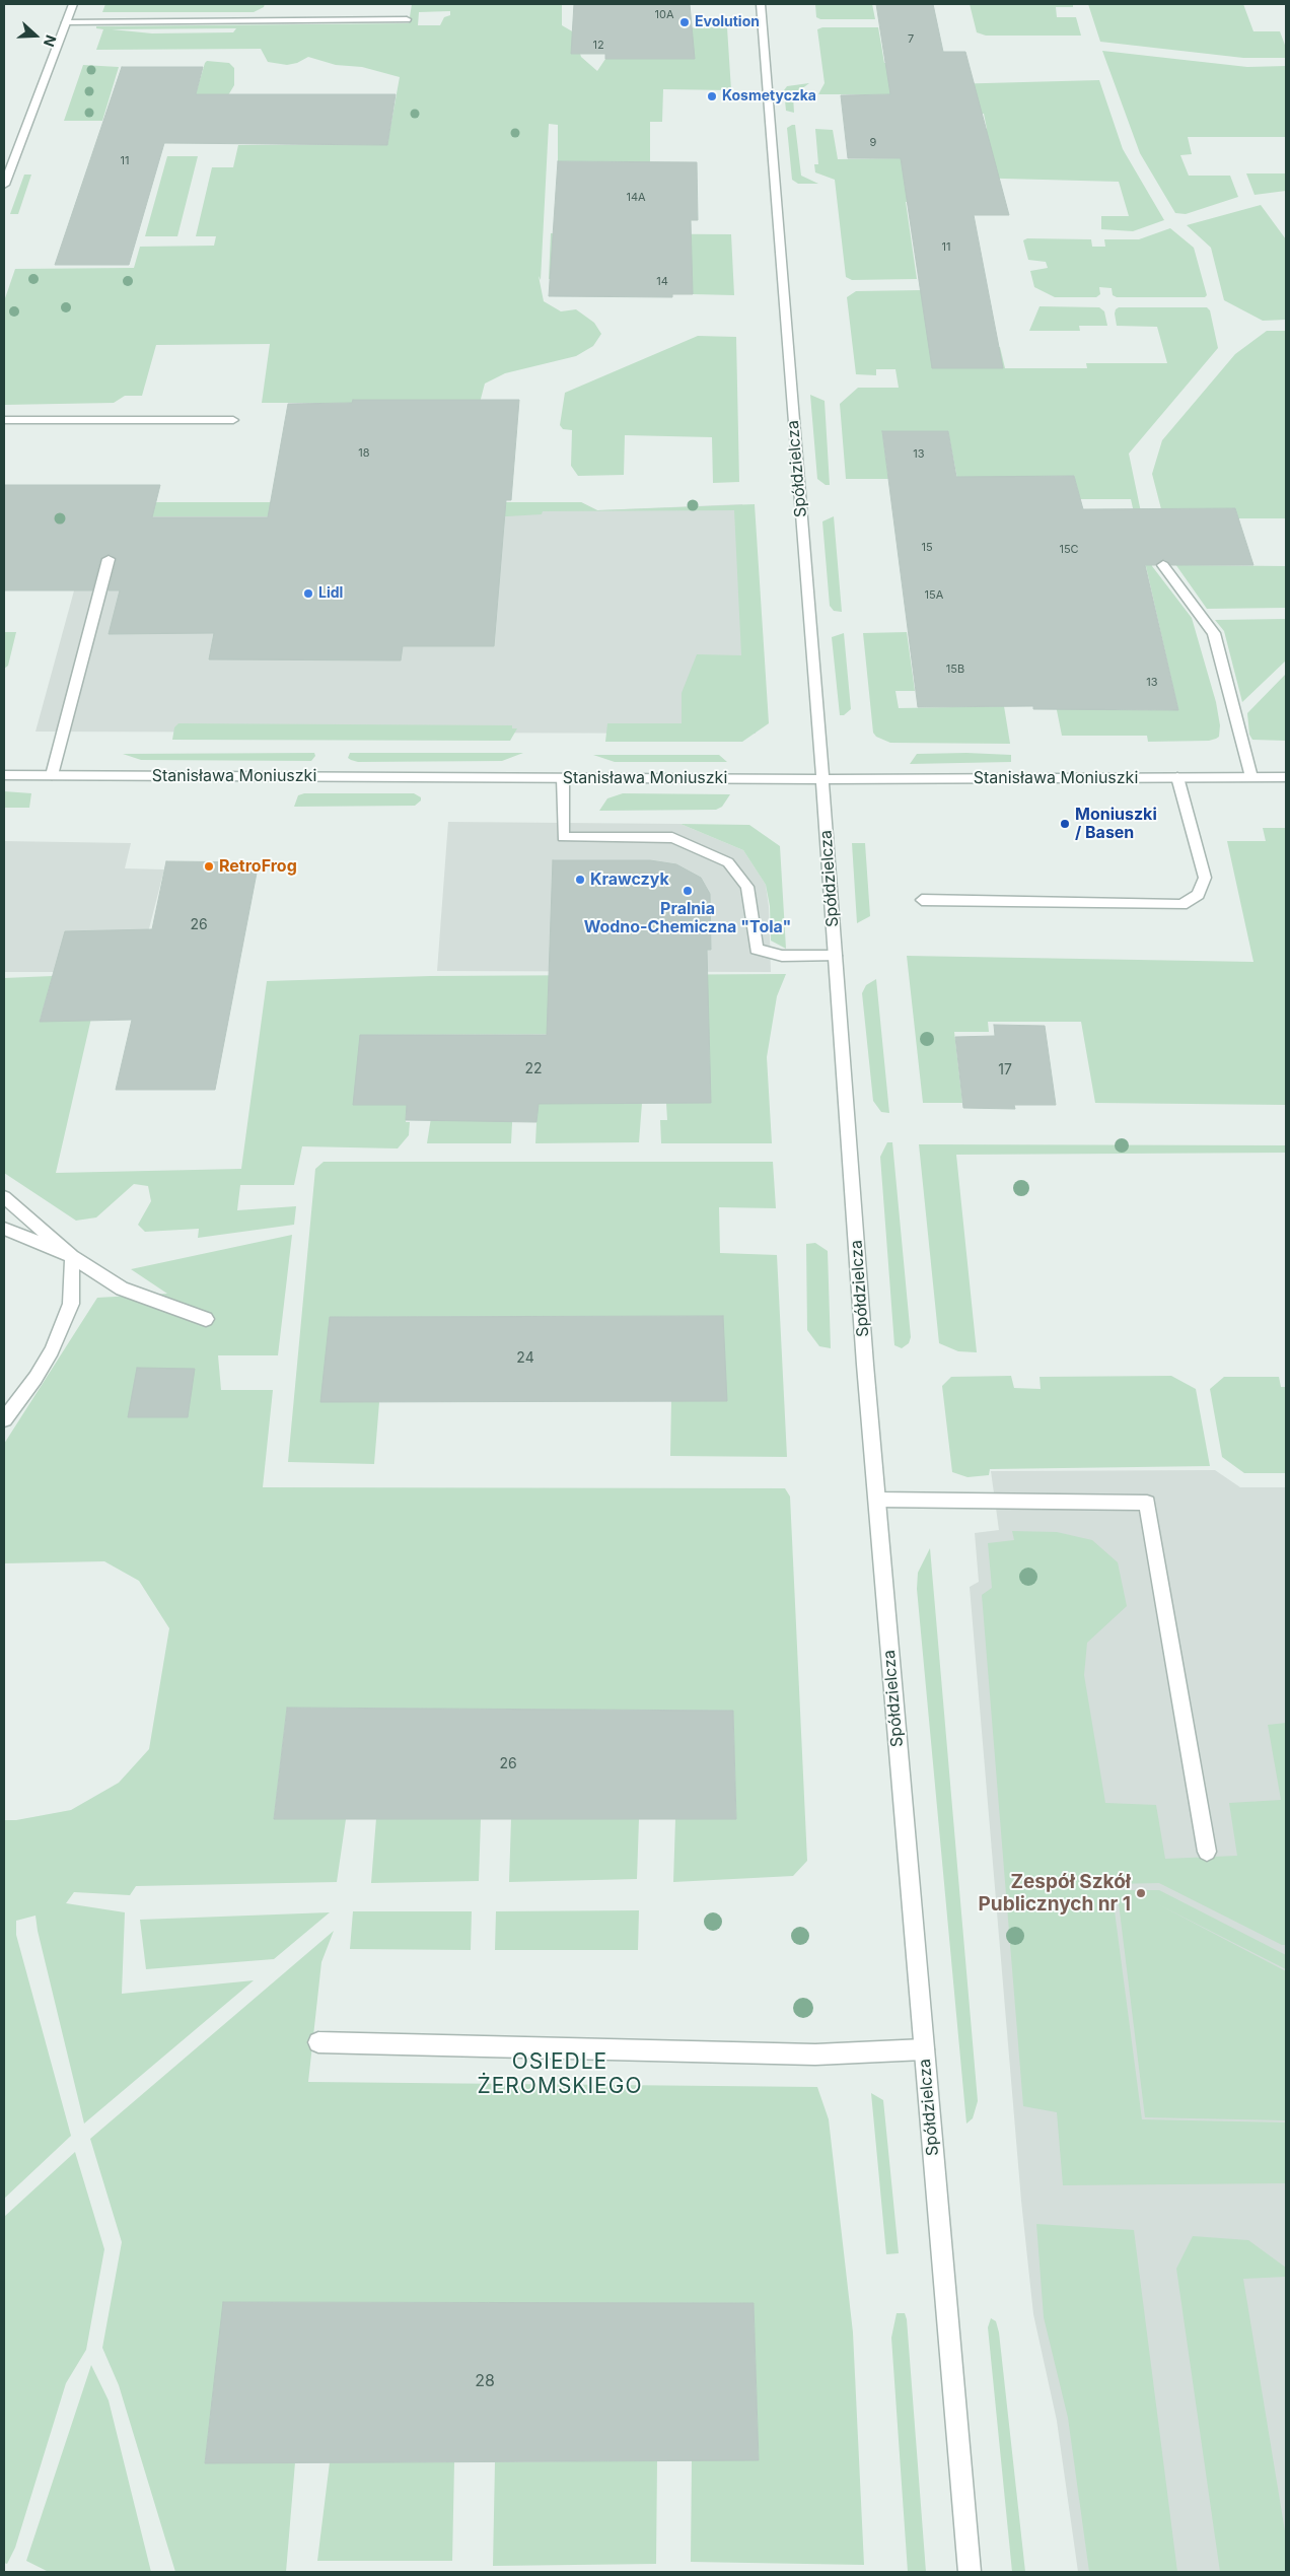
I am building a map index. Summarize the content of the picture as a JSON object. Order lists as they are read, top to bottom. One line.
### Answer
{"streets":{"street":["Spółdzielcza","Stanisława Moniuszki"]},"crossings":[["Spółdzielcza","Stanisława Moniuszki"]],"districts":["OSIEDLE ŻEROMSKIEGO"],"places":["Evolution","Kosmetyczka","Lidl","Moniuszki / Basen","RetroFrog","Krawczyk","Pralnia Wodno-Chemiczna \"Tola\"","Zespół Szkół Publicznych nr 1"],"house_numbers":["10A","7","12","9","11","14A","11","14","18","13","15","15C","15A","15B","13","26","22","17","24","26","28"],"north":"right"}
